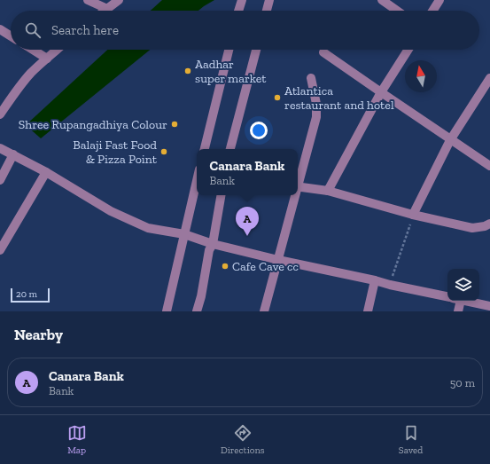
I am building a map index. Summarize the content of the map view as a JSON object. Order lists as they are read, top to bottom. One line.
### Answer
{"places":["Aadhar super market","Atlantica restaurant and hotel","Shree Rupangadhiya Colour","Balaji Fast Food & Pizza Point","Cafe Cave cc"],"scale_bar":"20 m","north":"top","page":{"search":"Search here","popup":["Canara Bank","Bank"],"pins":"A","scale":"20 m","heading":"Nearby","list":[{"mark":"A","name":"Canara Bank","note":"Bank","value":"50 m"}],"nav":["Map","Directions","Saved"]}}
